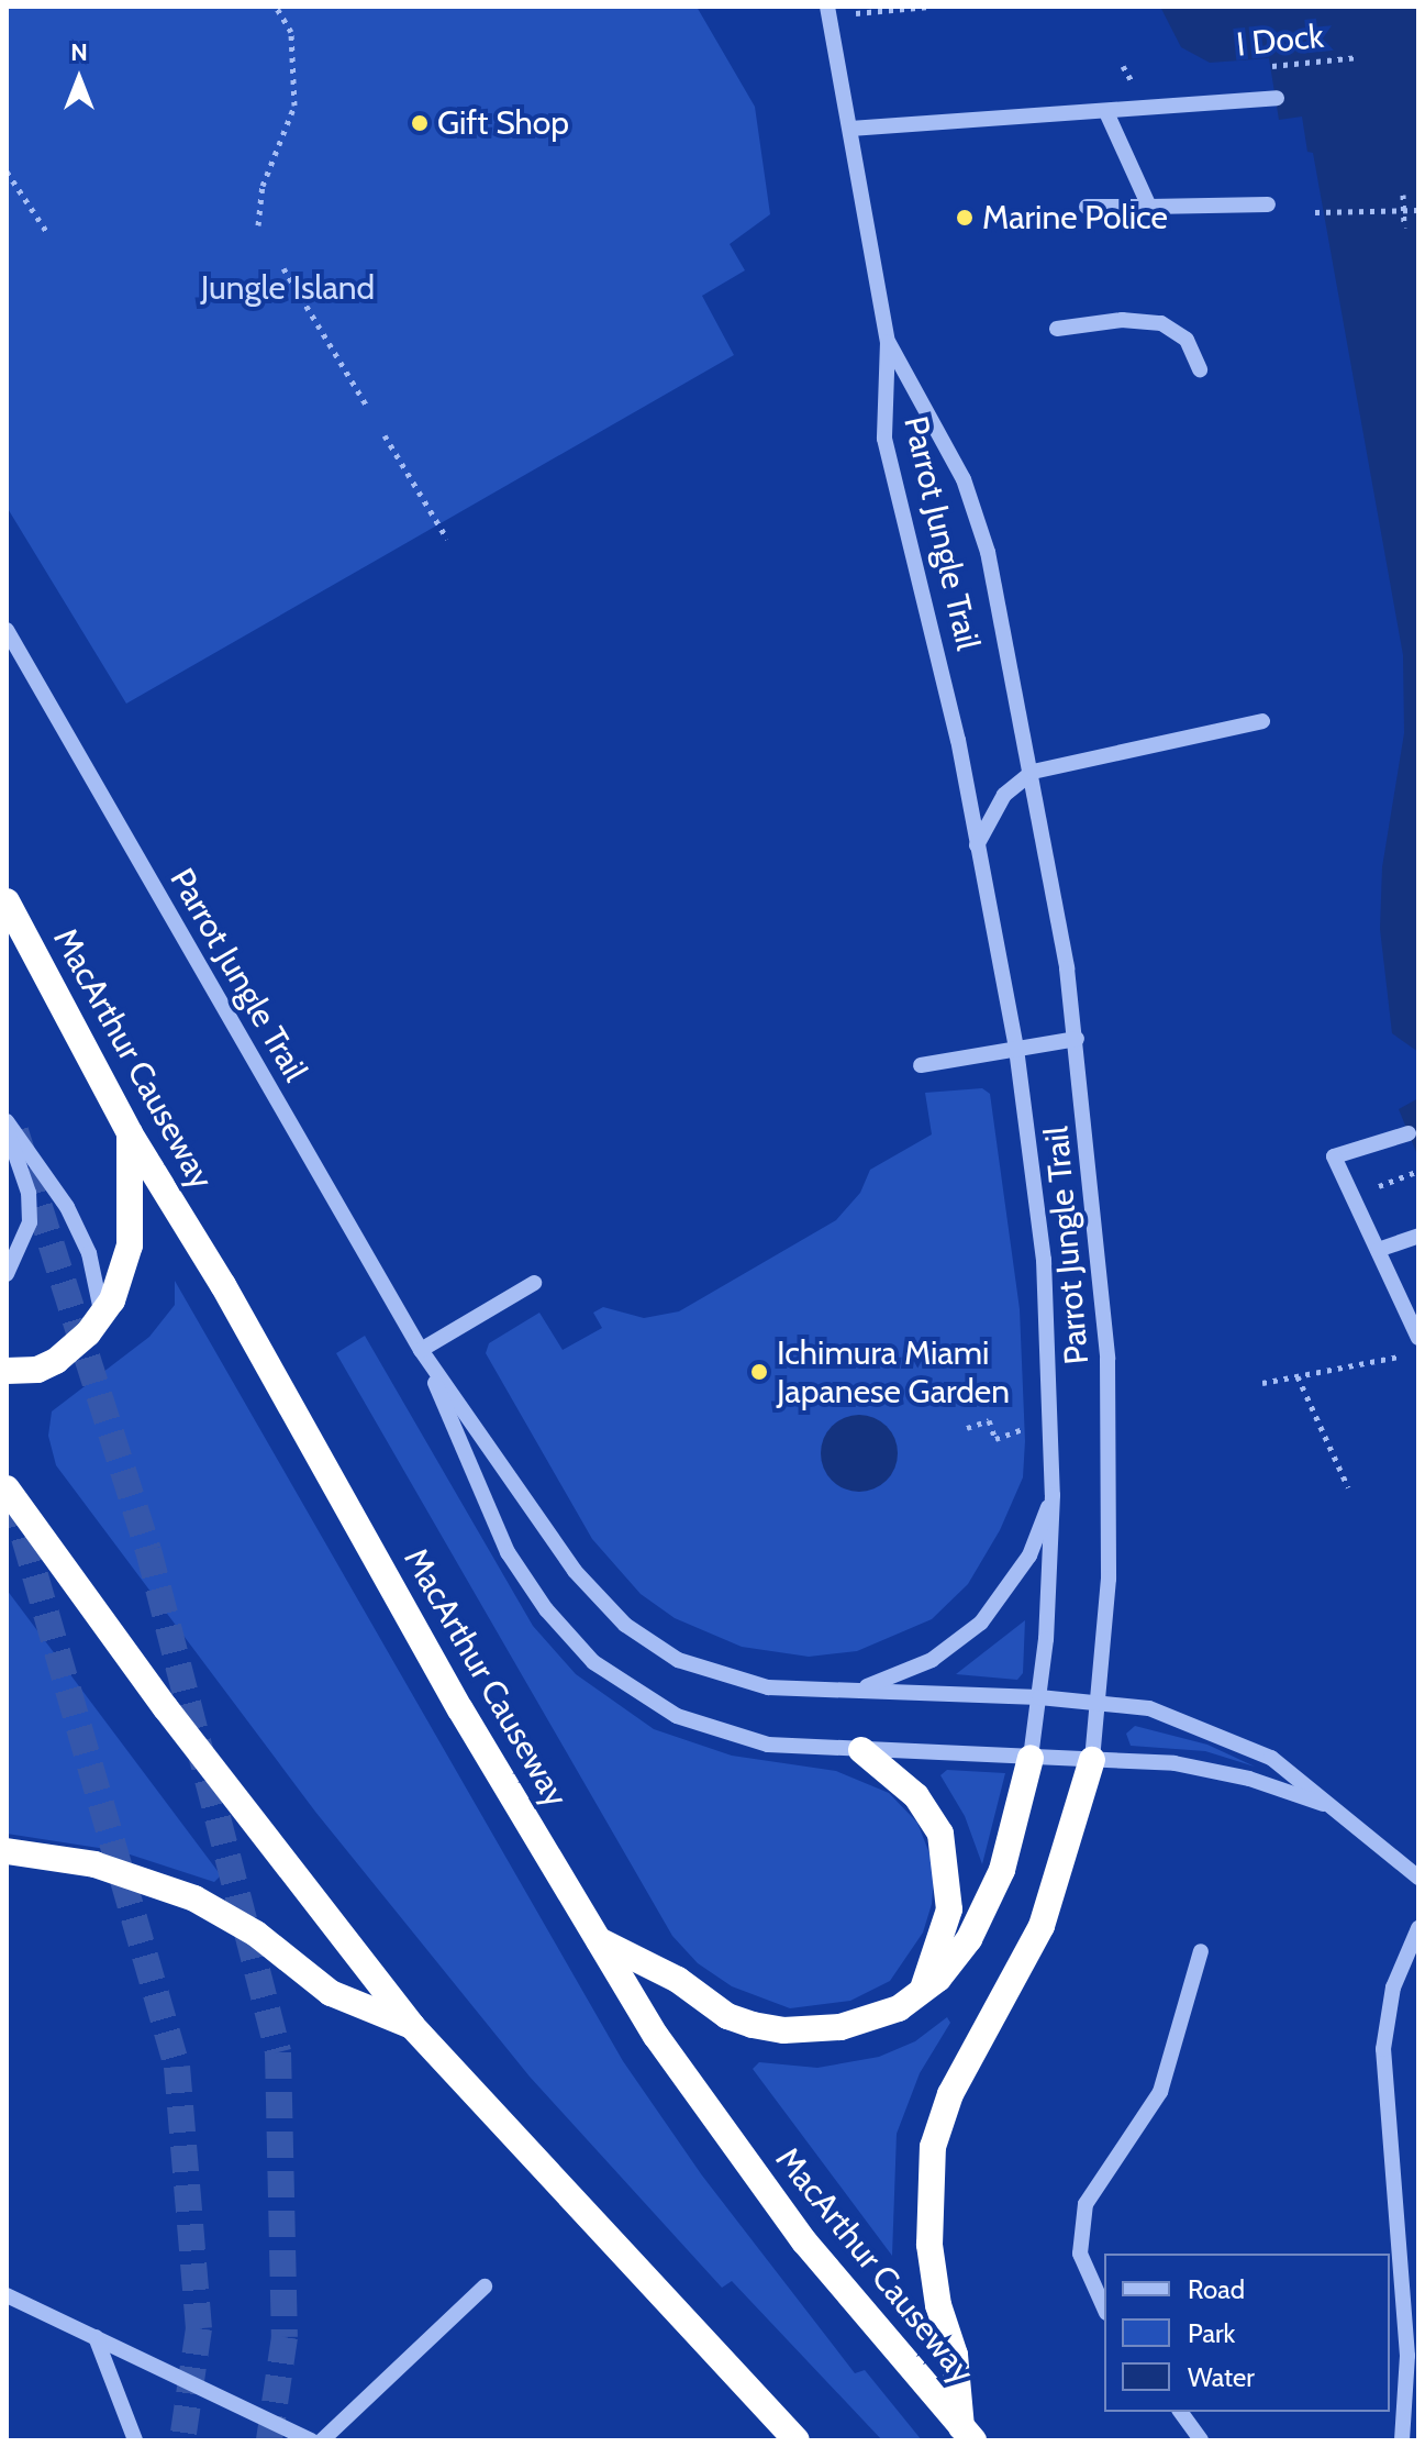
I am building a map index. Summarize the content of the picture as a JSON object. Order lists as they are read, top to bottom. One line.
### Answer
{"streets":{"highway":["MacArthur Causeway"],"street":["Parrot Jungle Trail"],"path":["I Dock"]},"parks":["Jungle Island"],"places":["Gift Shop","Marine Police","Ichimura Miami Japanese Garden"],"legend":["Road","Park","Water"],"north":"top"}
